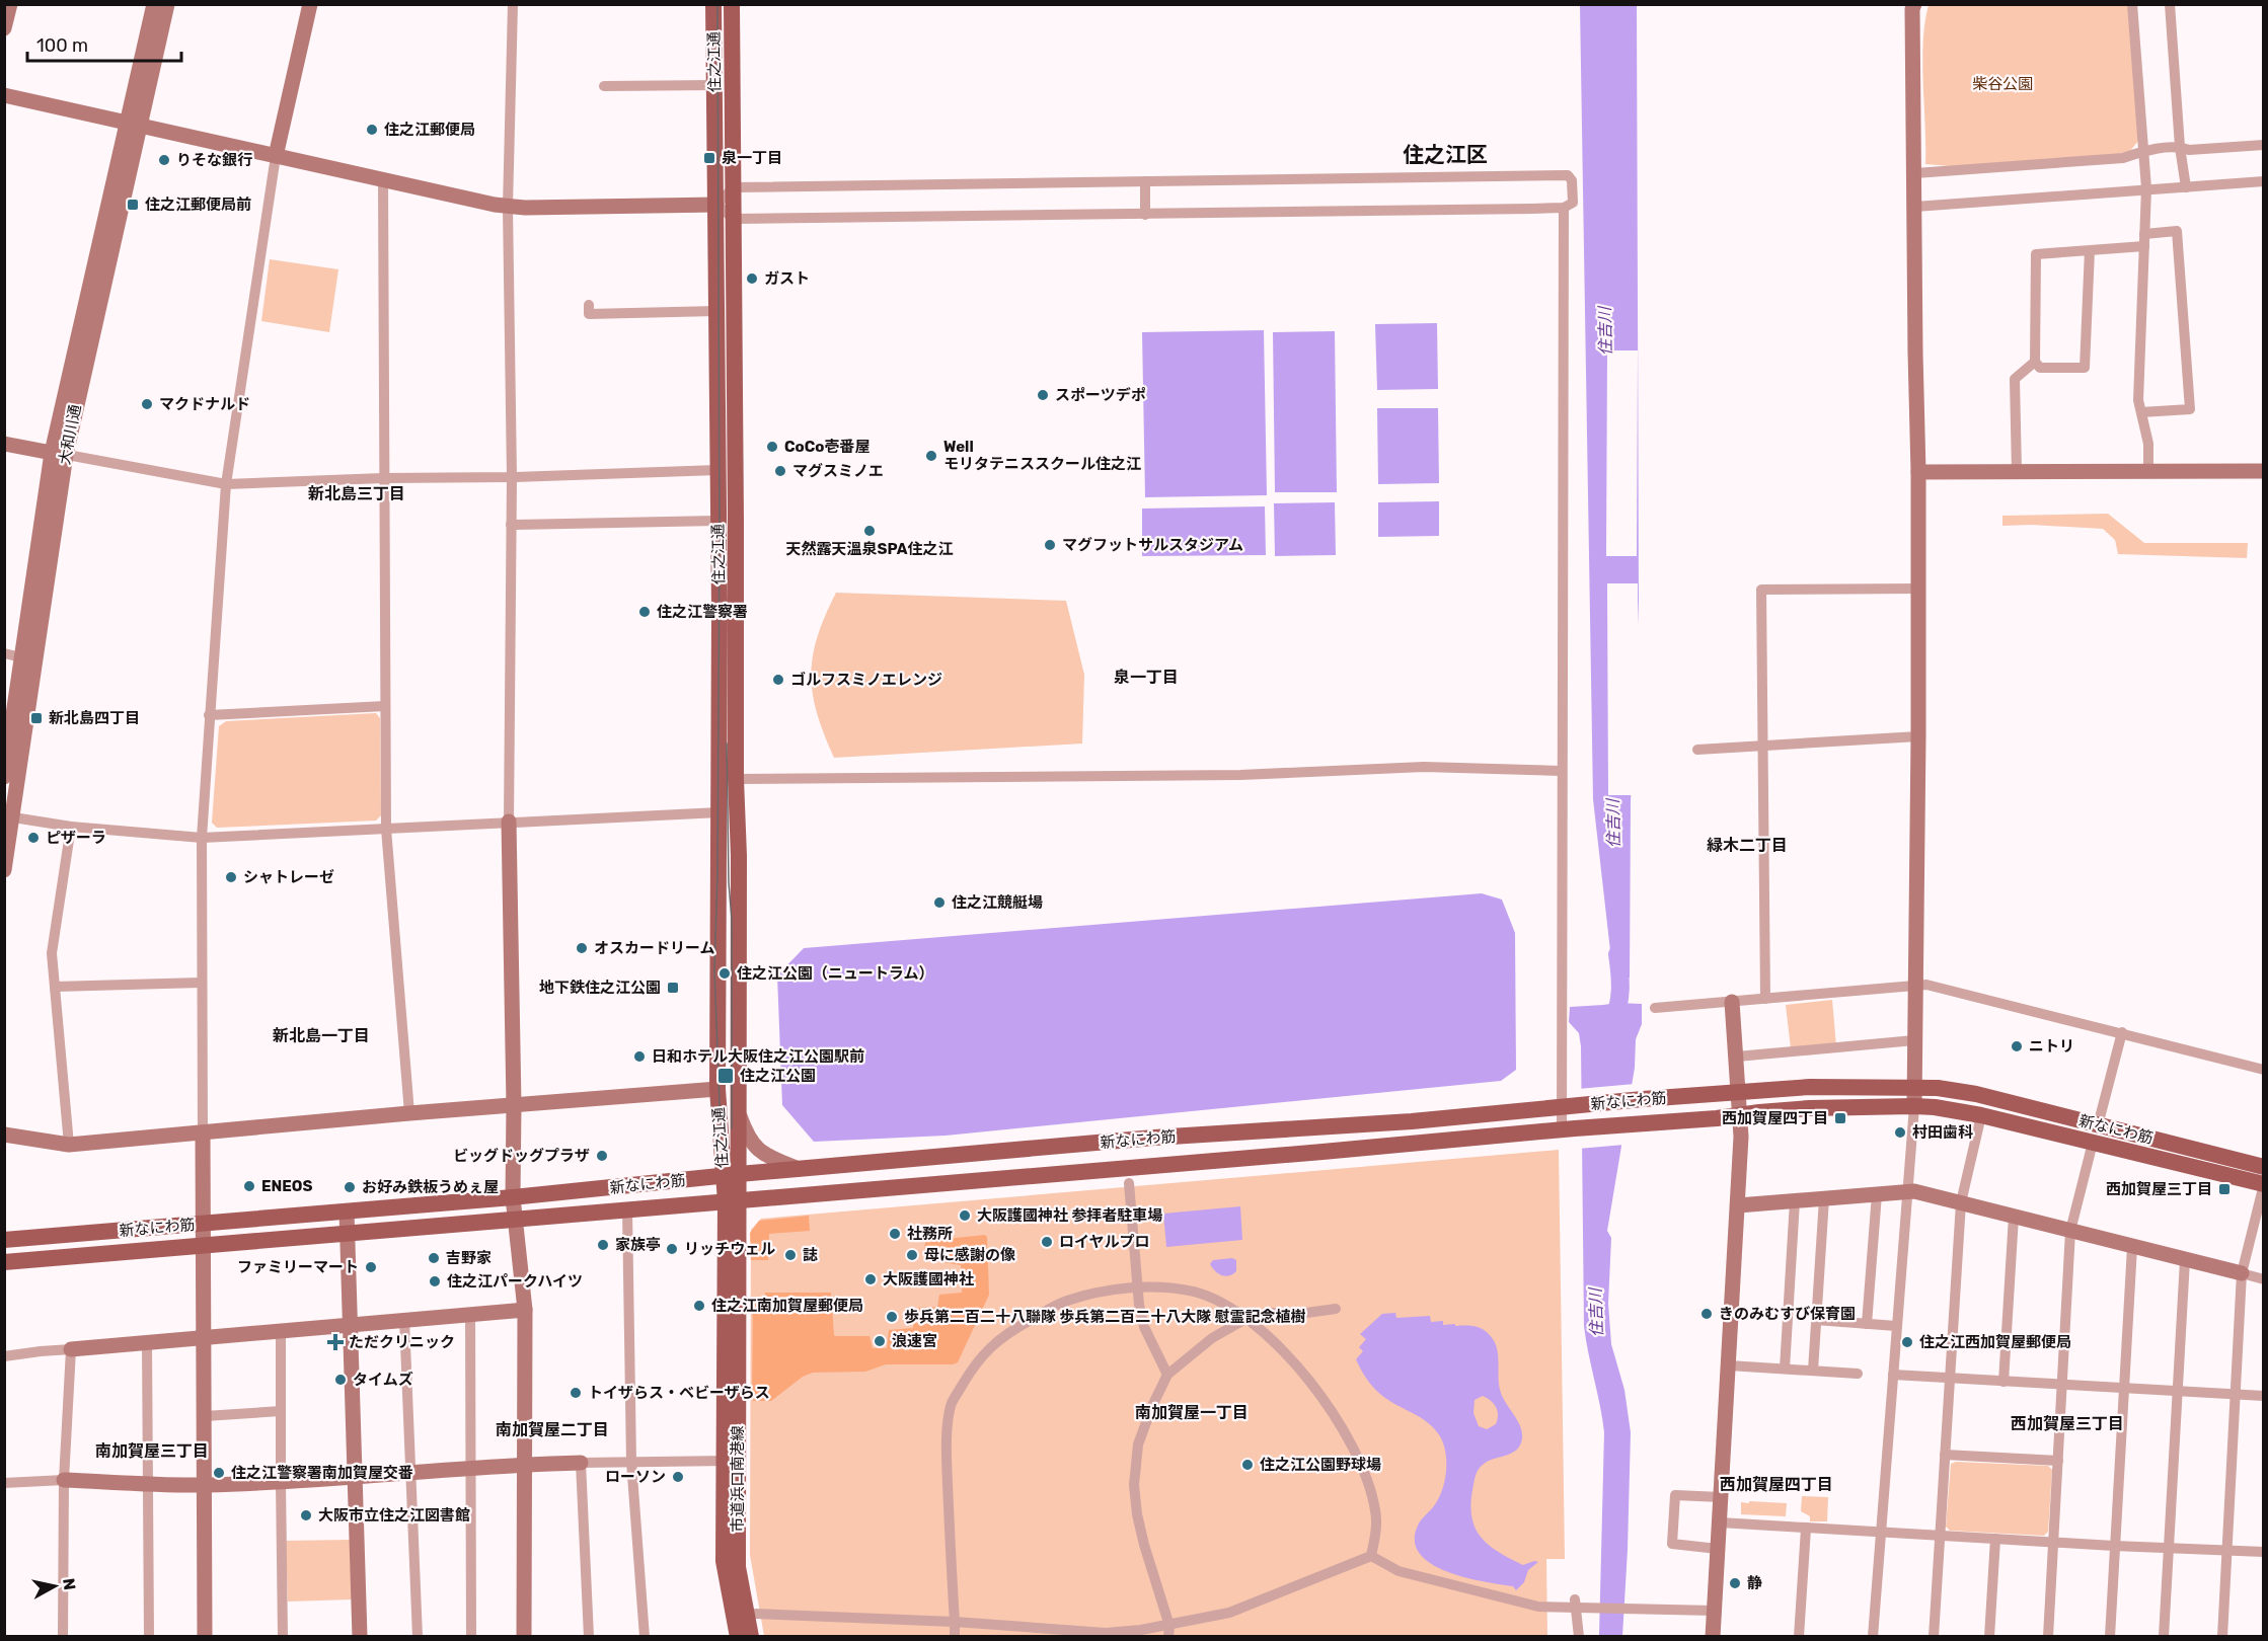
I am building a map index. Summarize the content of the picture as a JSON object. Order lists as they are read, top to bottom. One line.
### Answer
{"streets":{"main road":["住之江通","新なにわ筋","市道浜口南港線"],"street":["大和川通"]},"crossings":[["住之江通","新なにわ筋"],["住之江通","市道浜口南港線"],["新なにわ筋","市道浜口南港線"]],"districts":["住之江区","新北島三丁目","泉一丁目","緑木二丁目","新北島一丁目","南加賀屋一丁目","西加賀屋三丁目","南加賀屋二丁目","南加賀屋三丁目","西加賀屋四丁目"],"water":["住吉川"],"parks":["柴谷公園"],"places":{"other":["住之江郵便局","りそな銀行","ガスト","スポーツデポ","マクドナルド","CoCo壱番屋","Well モリタテニススクール住之江","マグスミノエ","天然露天溫泉SPA住之江","マグフットサルスタジアム","住之江警察署","ゴルフスミノエレンジ","ピザーラ","シャトレーゼ","住之江競艇場","オスカードリーム","住之江公園（ニュートラム）","ニトリ","日和ホテル大阪住之江公園駅前","村田歯科","ビッグドッグプラザ","ENEOS","お好み鉄板うめぇ屋","大阪護國神社 参拝者駐車場","社務所","ロイヤルプロ","家族亭","リッチウェル","誌","母に感謝の像","吉野家","ファミリーマート","大阪護國神社","住之江パークハイツ","住之江南加賀屋郵便局","きのみむすび保育園","歩兵第二百二十八聯隊 歩兵第二百二十八大隊 慰霊記念植樹","浪速宮","住之江西加賀屋郵便局","タイムズ","トイザらス・ベビーザらス","住之江公園野球場","住之江警察署南加賀屋交番","ローソン","大阪市立住之江図書館","静"],"transit":["泉一丁目","住之江郵便局前","新北島四丁目","地下鉄住之江公園","住之江公園","西加賀屋四丁目","西加賀屋三丁目"],"health":["ただクリニック"]},"scale_bar":"100 m","north":"right"}
